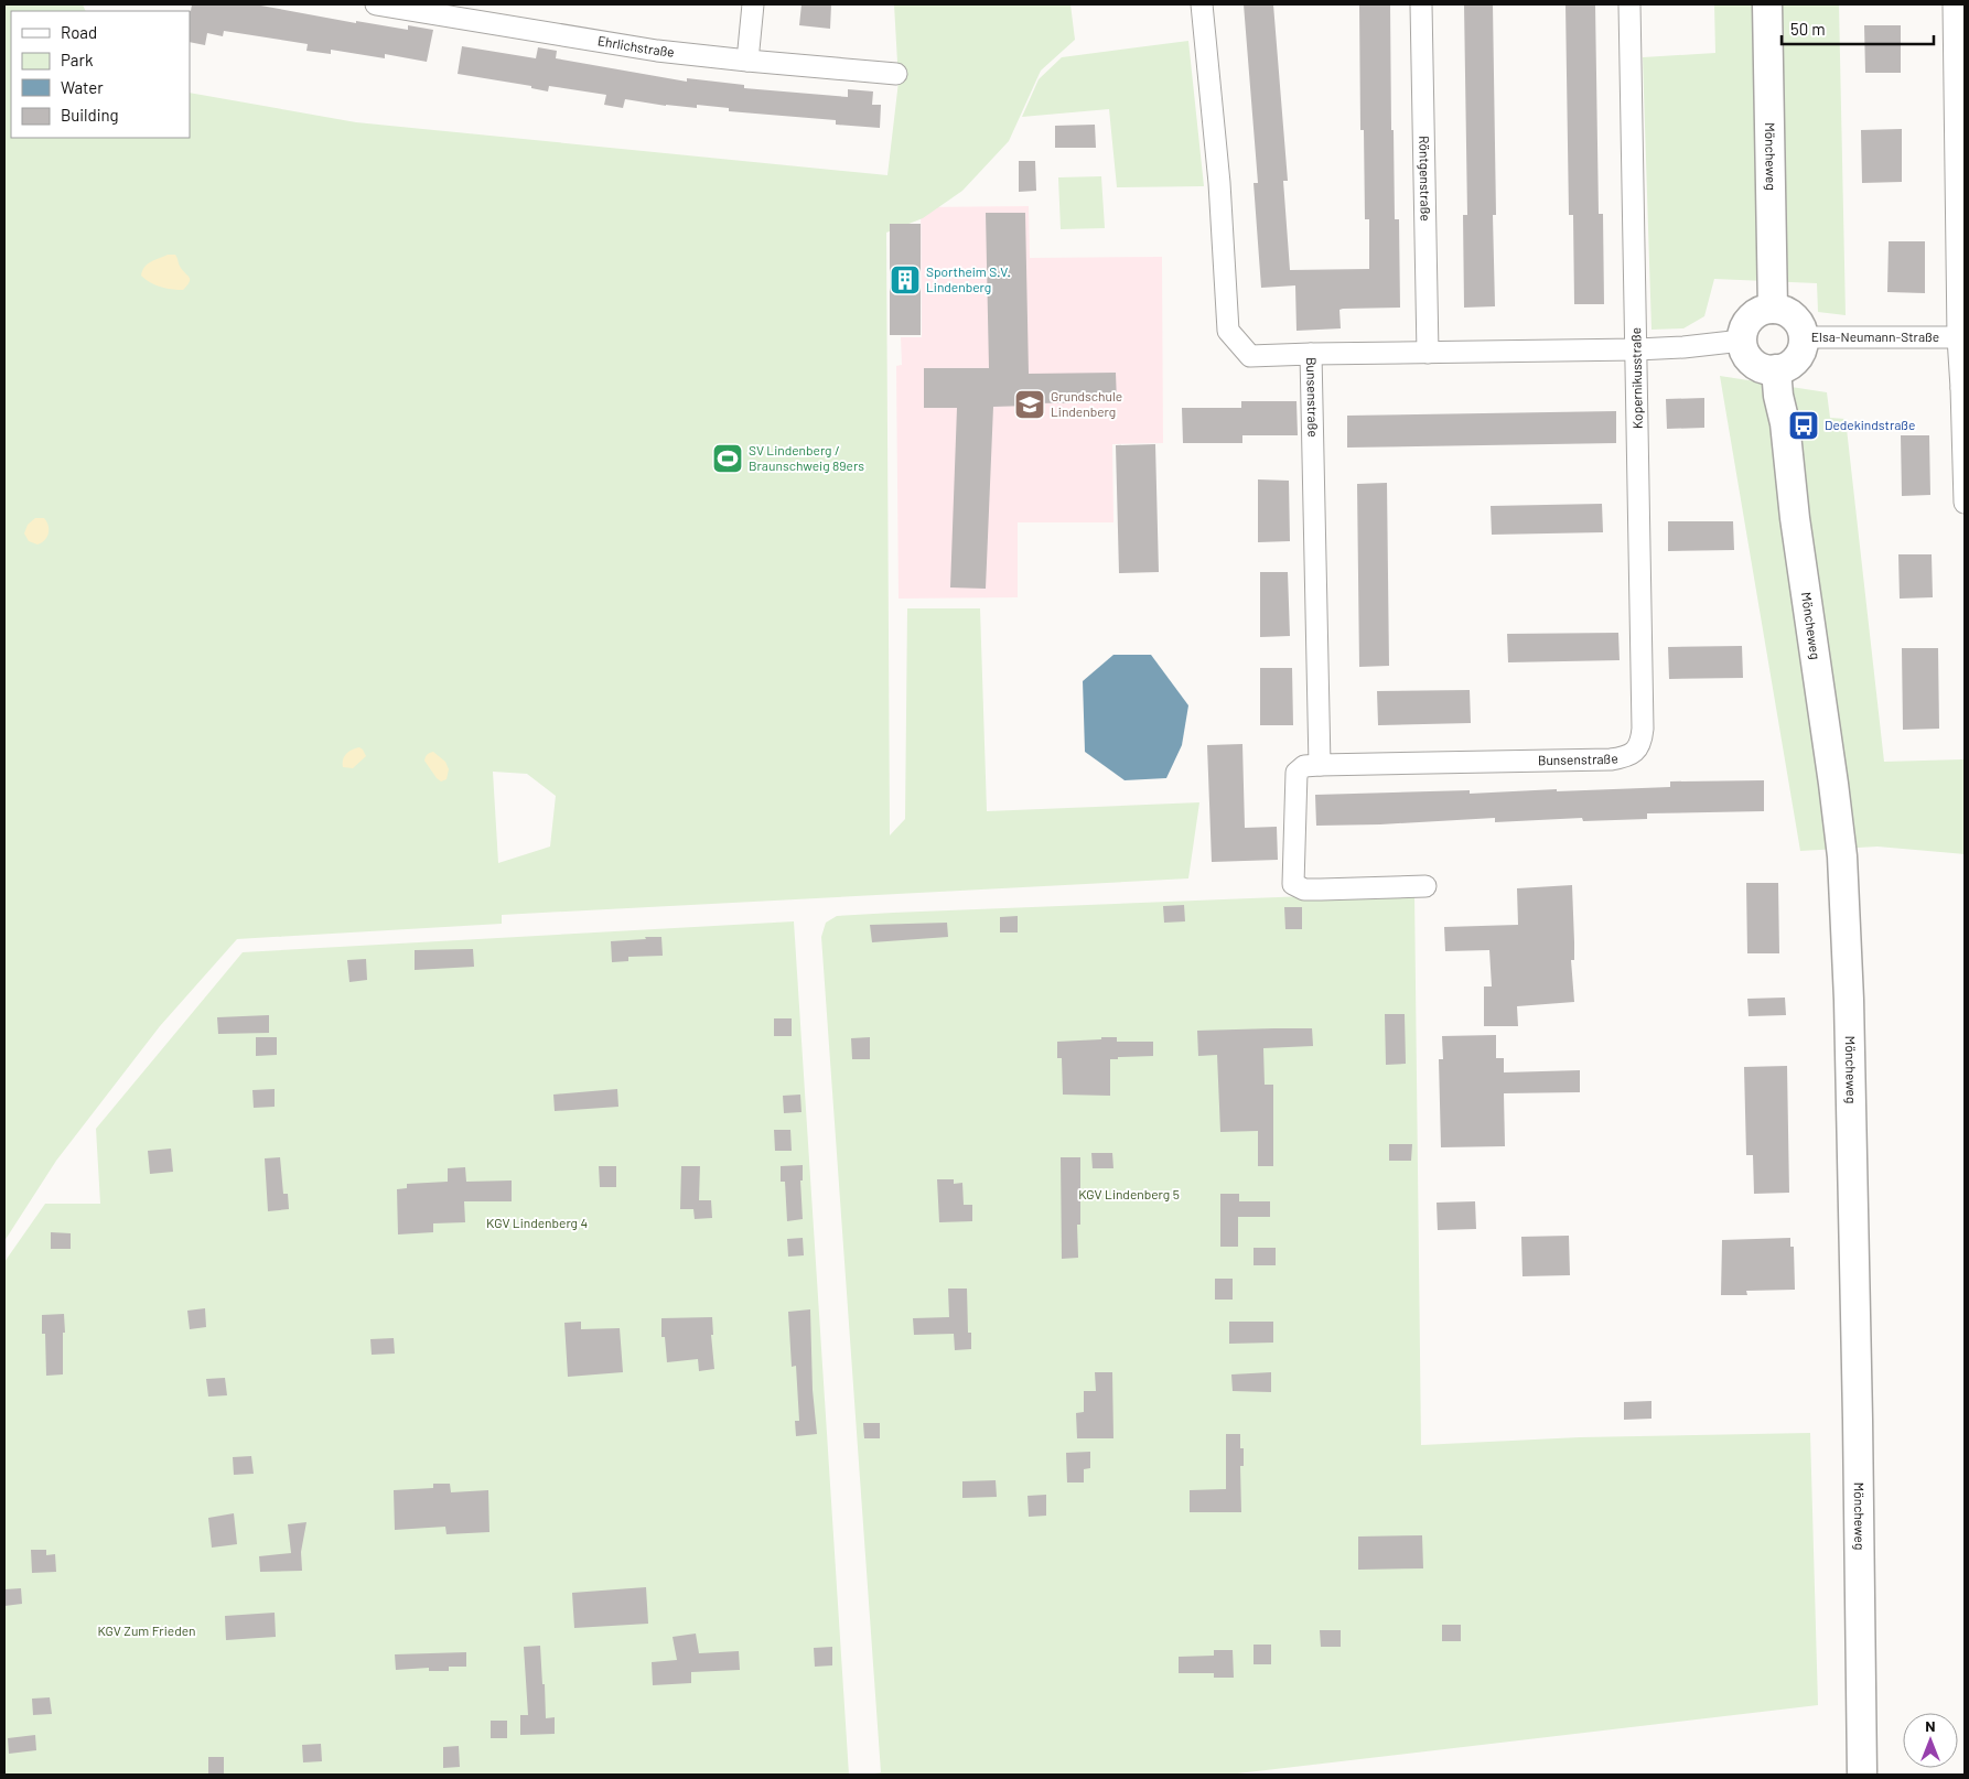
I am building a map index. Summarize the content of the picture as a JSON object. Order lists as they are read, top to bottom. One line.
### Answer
{"streets":{"main road":["Möncheweg"],"street":["Ehrlichstraße","Röntgenstraße","Elsa-Neumann-Straße","Kopernikusstraße","Bunsenstraße"]},"crossings":[["Möncheweg","Elsa-Neumann-Straße"],["Kopernikusstraße","Bunsenstraße"]],"parks":["KGV Lindenberg 5","KGV Lindenberg 4","KGV Zum Frieden"],"places":{"building":["Sportheim S.V. Lindenberg"],"school or university":["Grundschule Lindenberg"],"bus stop":["Dedekindstraße"],"sports":["SV Lindenberg / Braunschweig 89ers"]},"legend":["Road","Park","Water","Building"],"scale_bar":"50 m","north":"top"}
